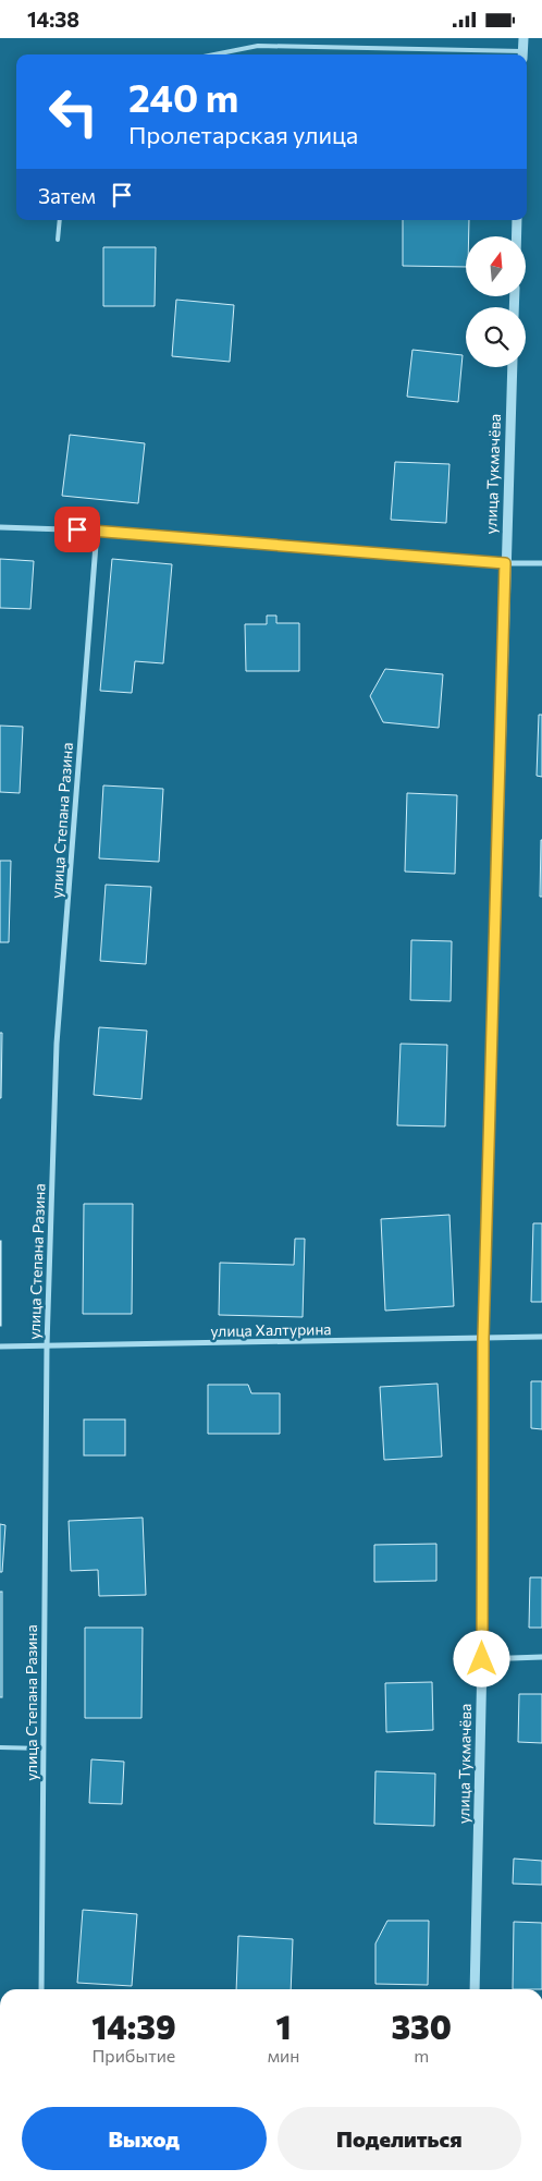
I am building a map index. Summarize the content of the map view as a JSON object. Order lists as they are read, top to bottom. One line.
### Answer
{"streets":{"street":["улица Тукмачёва","улица Степана Разина","улица Халтурина"]},"crossings":[["улица Тукмачёва","улица Халтурина"],["улица Степана Разина","улица Халтурина"]],"north":"top","page":{"status":"14:38","turn":["240 m","Пролетарская улица"],"then":"Затем","eta":["14:39","Прибытие","1","мин","330","m"],"buttons":["Выход","Поделиться"]}}
